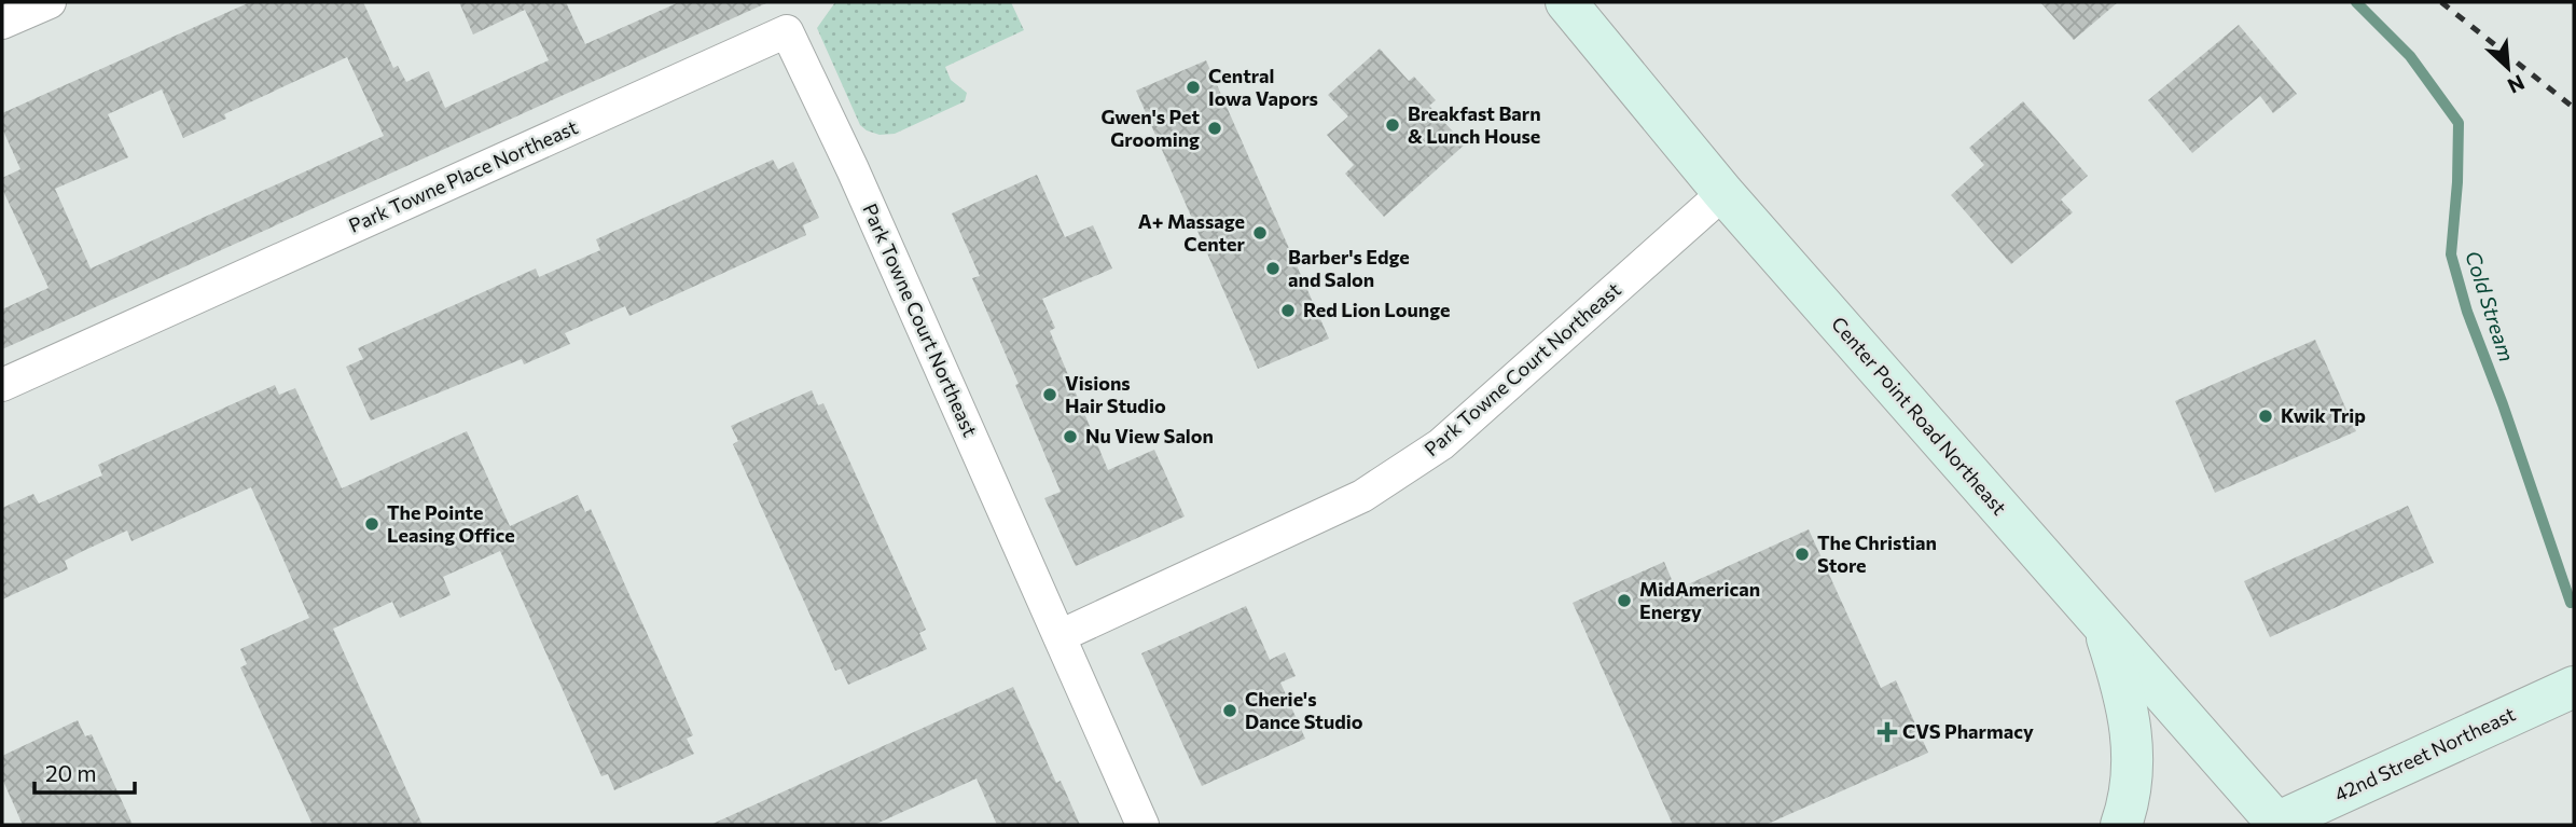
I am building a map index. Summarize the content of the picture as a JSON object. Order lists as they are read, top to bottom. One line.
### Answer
{"streets":{"main road":["Center Point Road Northeast","42nd Street Northeast"],"street":["Park Towne Place Northeast","Park Towne Court Northeast"]},"crossings":[["Park Towne Place Northeast","Park Towne Court Northeast"],["Park Towne Court Northeast","Center Point Road Northeast"],["Center Point Road Northeast","42nd Street Northeast"]],"water":["Cold Stream"],"places":{"other":["Central Iowa Vapors","Breakfast Barn & Lunch House","Gwen's Pet Grooming","A+ Massage Center","Barber's Edge and Salon","Red Lion Lounge","Visions Hair Studio","Kwik Trip","Nu View Salon","The Pointe Leasing Office","The Christian Store","MidAmerican Energy","Cherie's Dance Studio"],"health":["CVS Pharmacy"]},"scale_bar":"20 m","north":"bottom right"}
